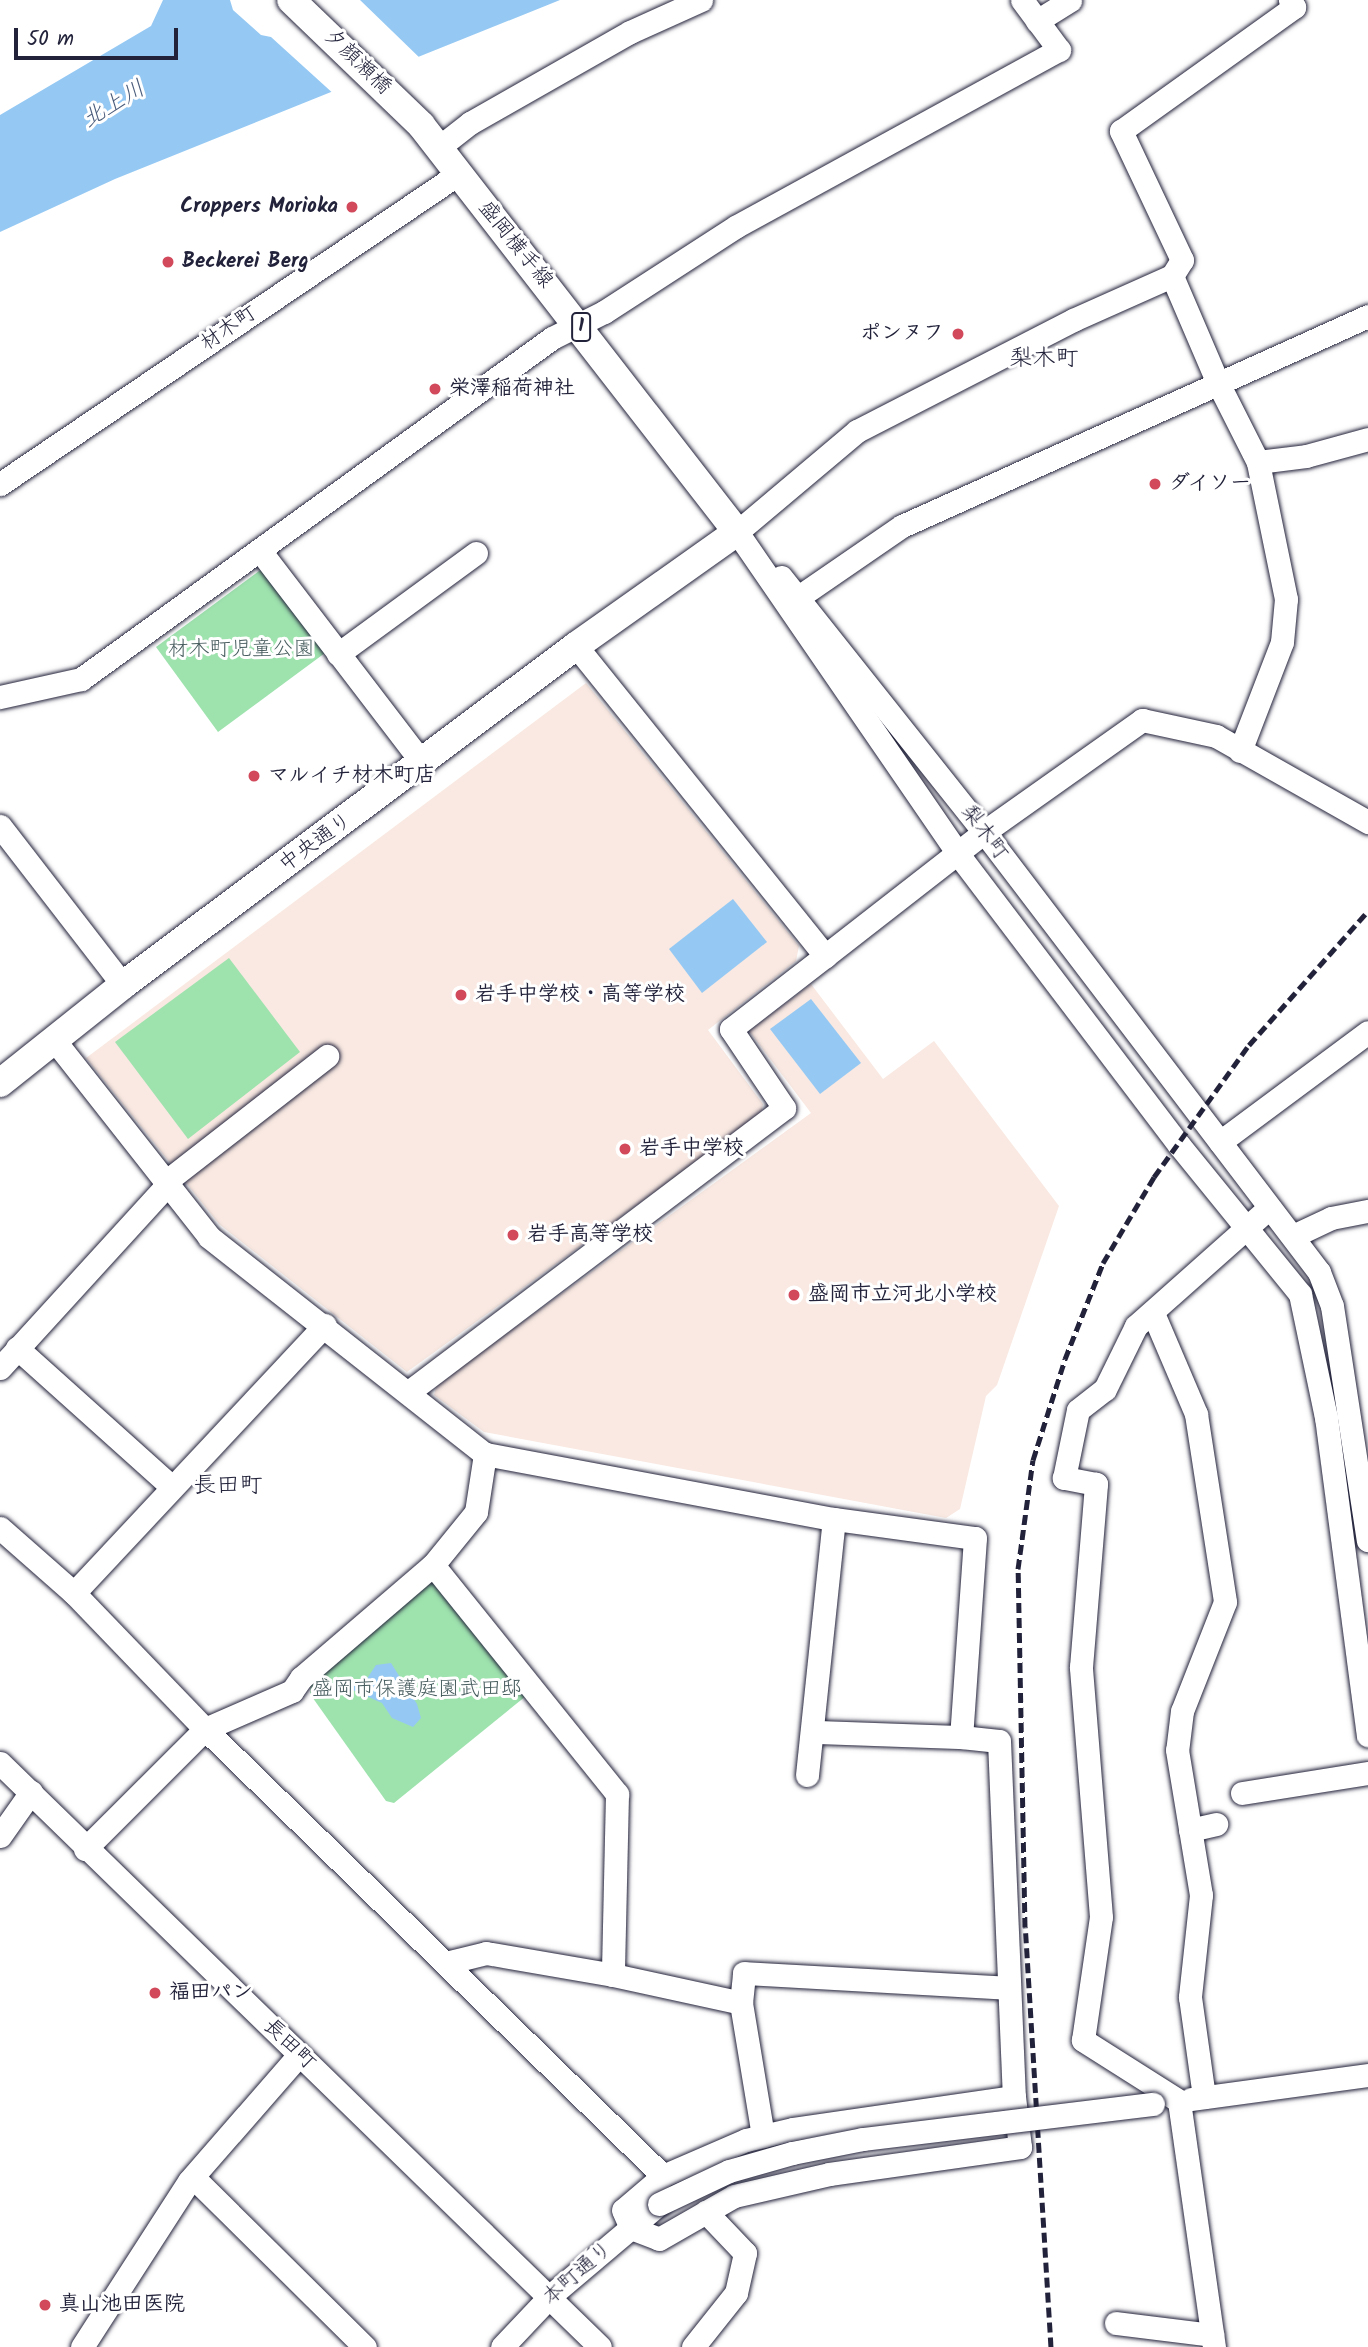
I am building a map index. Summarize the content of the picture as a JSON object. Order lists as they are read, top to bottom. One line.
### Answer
{"streets":{"main road":["夕顔瀬橋","盛岡横手線","1","中央通り"],"street":["材木町","梨木町","長田町","本町通り"]},"crossings":[["夕顔瀬橋","盛岡横手線"],["盛岡横手線","材木町"],["盛岡横手線","梨木町"],["盛岡横手線","中央通り"],["梨木町","中央通り"],["長田町","本町通り"]],"districts":["梨木町","長田町"],"water":["北上川"],"parks":["材木町児童公園","盛岡市保護庭園武田邸"],"places":["Croppers Morioka","Beckerei Berg","ポンヌフ","栄澤稲荷神社","ダイソー","マルイチ材木町店","岩手中学校・高等学校","岩手中学校","岩手高等学校","盛岡市立河北小学校","福田パン","真山池田医院"],"scale_bar":"50 m"}
